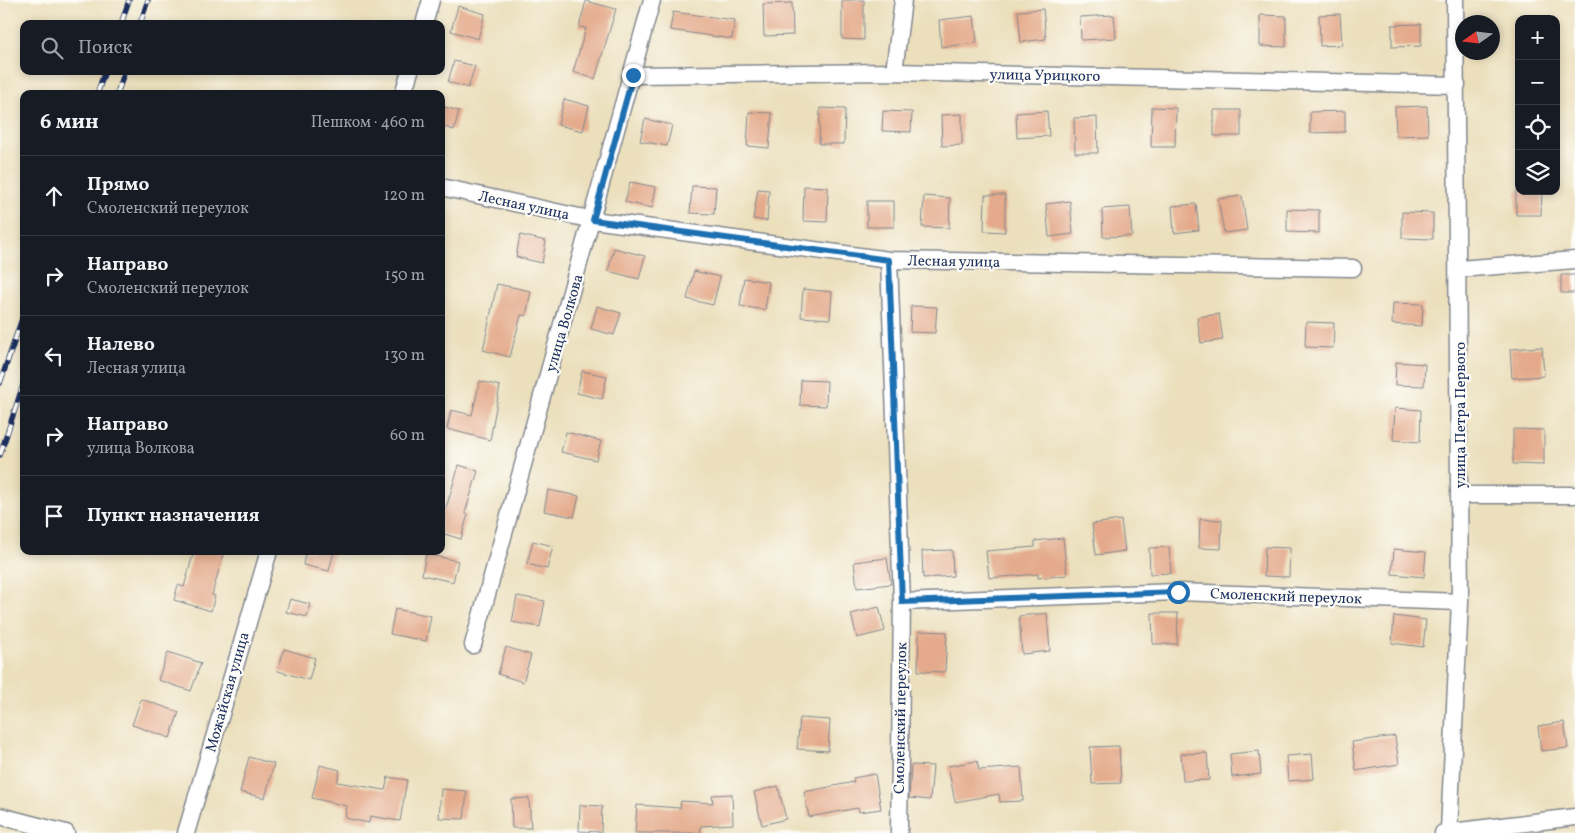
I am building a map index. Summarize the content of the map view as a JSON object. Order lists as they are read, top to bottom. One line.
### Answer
{"streets":{"street":["улица Урицкого","Лесная улица","улица Волкова","улица Петра Первого","Смоленский переулок","Можайская улица"]},"crossings":[["улица Урицкого","улица Волкова"],["улица Урицкого","улица Петра Первого"],["Лесная улица","улица Волкова"],["Лесная улица","Смоленский переулок"],["улица Петра Первого","Смоленский переулок"]],"north":"left","page":{"map_buttons":["+","−"],"search":"Поиск","heading":["6 мин","Пешком · 460 m"],"list":[["Прямо","Смоленский переулок","120 m"],["Направо","Смоленский переулок","150 m"],["Налево","Лесная улица","130 m"],["Направо","улица Волкова","60 m"],"Пункт назначения"]}}
